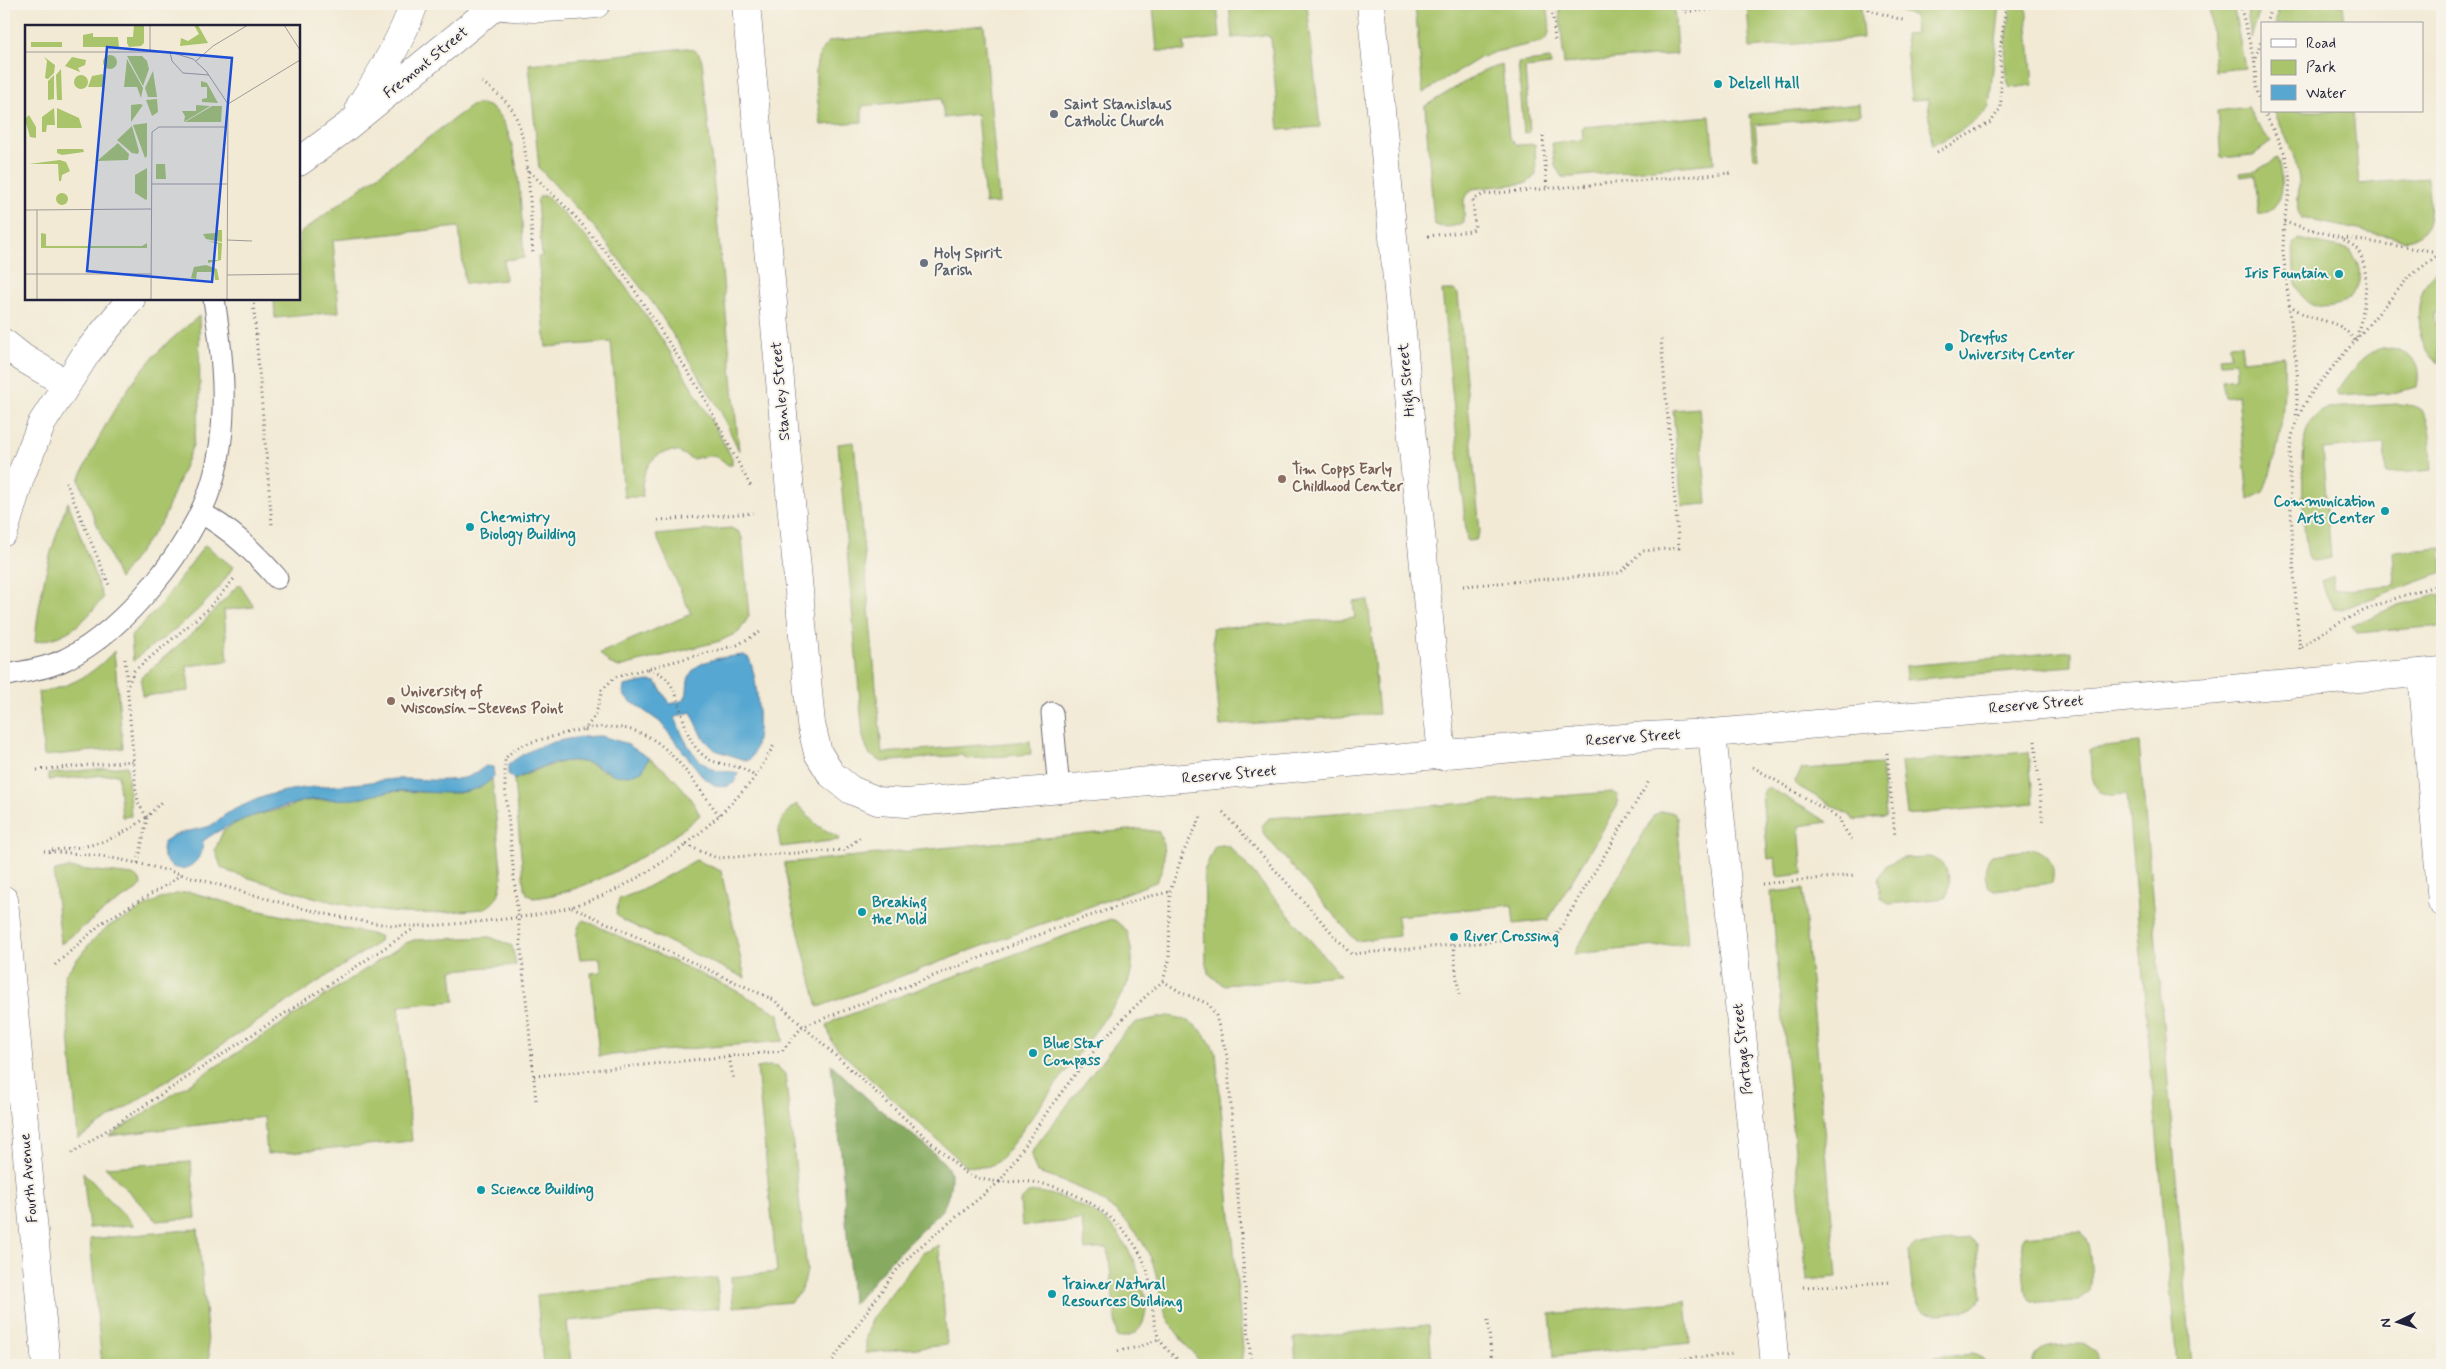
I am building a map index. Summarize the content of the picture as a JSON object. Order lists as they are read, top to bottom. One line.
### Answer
{"streets":{"street":["Fremont Street","High Street","Stanley Street","Reserve Street","Portage Street","Fourth Avenue"]},"crossings":[["High Street","Reserve Street"],["Stanley Street","Reserve Street"],["Reserve Street","Portage Street"]],"places":["Delzell Hall","Saint Stanislaus Catholic Church","Holy Spirit Parish","Iris Fountain","Dreyfus University Center","Tim Copps Early Childhood Center","Communication Arts Center","Chemistry Biology Building","University of Wisconsin–Stevens Point","Breaking the Mold","River Crossing","Blue Star Compass","Science Building","Trainer Natural Resources Building"],"legend":["Road","Park","Water"],"north":"left"}
